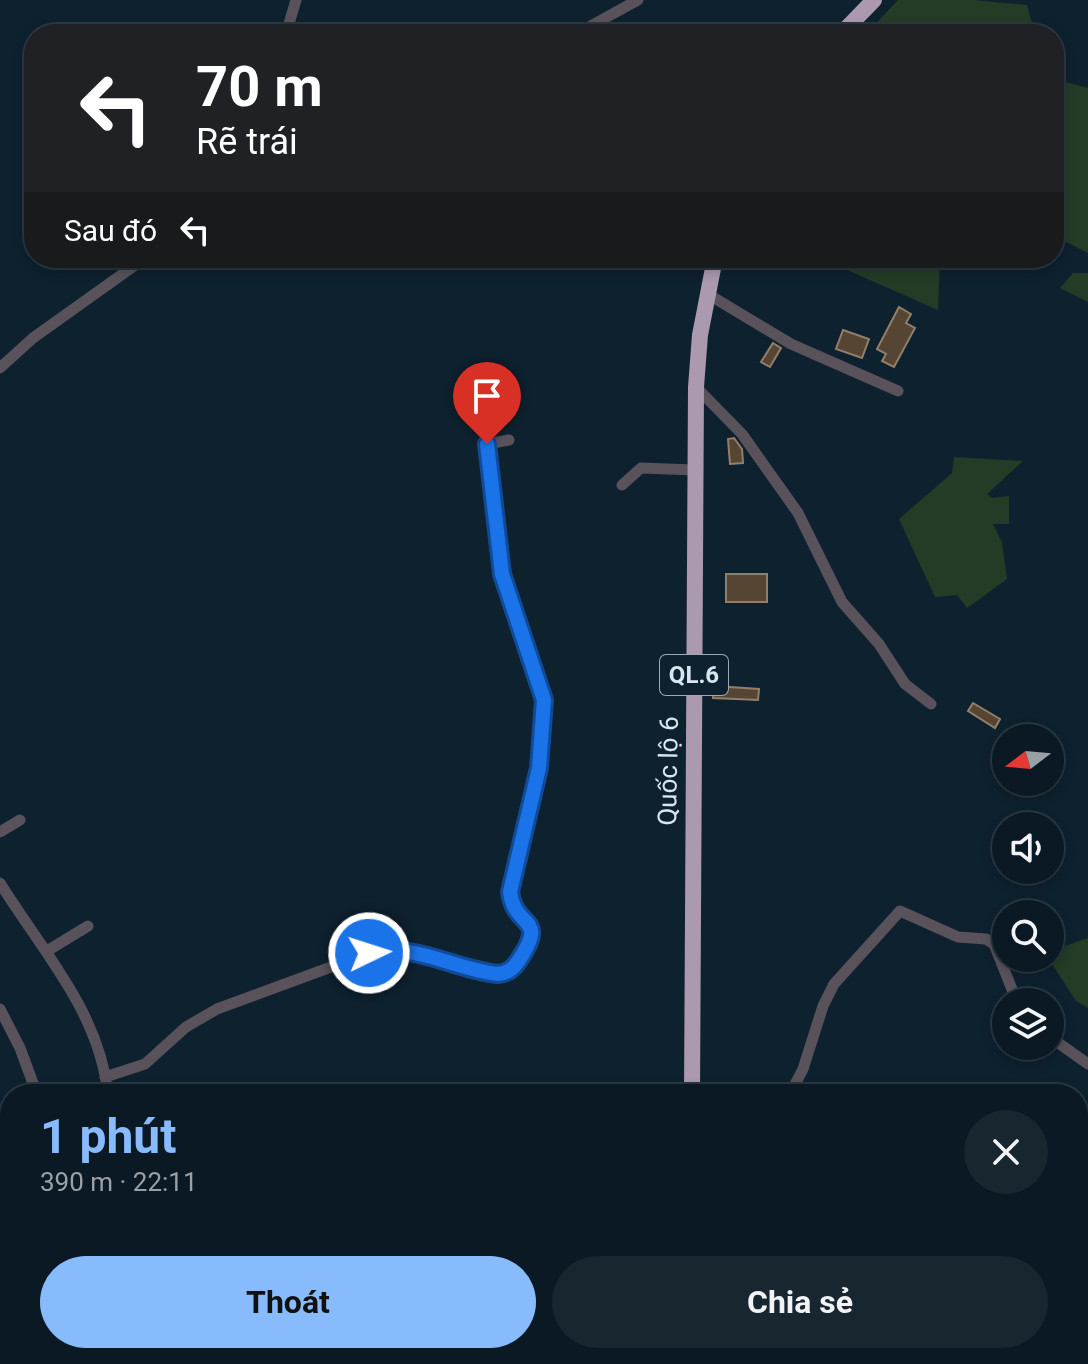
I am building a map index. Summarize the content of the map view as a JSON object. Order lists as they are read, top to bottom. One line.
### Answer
{"streets":{"highway":["QL.6","Quốc lộ 6"]},"north":"left","page":{"turn":["70 m","Rẽ trái"],"then":"Sau đó","heading":["1 phút","390 m · 22:11"],"buttons":["Thoát","Chia sẻ"]}}
